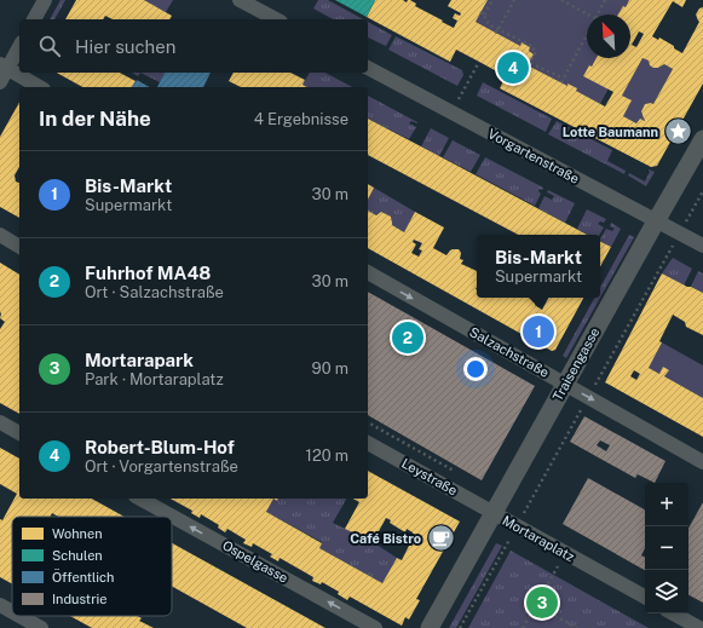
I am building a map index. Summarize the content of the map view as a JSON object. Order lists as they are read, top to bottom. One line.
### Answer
{"streets":{"street":["Vorgartenstraße","Salzachstraße","Traisengasse","Leystraße","Mortaraplatz","Ospelgasse"]},"crossings":[["Vorgartenstraße","Traisengasse"],["Salzachstraße","Traisengasse"],["Traisengasse","Leystraße"],["Traisengasse","Mortaraplatz"],["Leystraße","Mortaraplatz"]],"one_way":["Salzachstraße","Ospelgasse"],"places":{"place":["Lotte Baumann"],"cafe":["Café Bistro"]},"legend":["Wohnen","Schulen","Öffentlich","Industrie"],"north":"top left","page":{"search":"Hier suchen","pins":["4","1","2","3"],"heading":["In der Nähe","4 Ergebnisse"],"list":[{"mark":"1","name":"Bis-Markt","note":"Supermarkt","value":"30 m"},{"mark":"2","name":"Fuhrhof MA48","note":"Ort · Salzachstraße","value":"30 m"},{"mark":"3","name":"Mortarapark","note":"Park · Mortaraplatz","value":"90 m"},{"mark":"4","name":"Robert-Blum-Hof","note":"Ort · Vorgartenstraße","value":"120 m"}],"popup":["Bis-Markt","Supermarkt"],"map_buttons":["+","−"]}}
